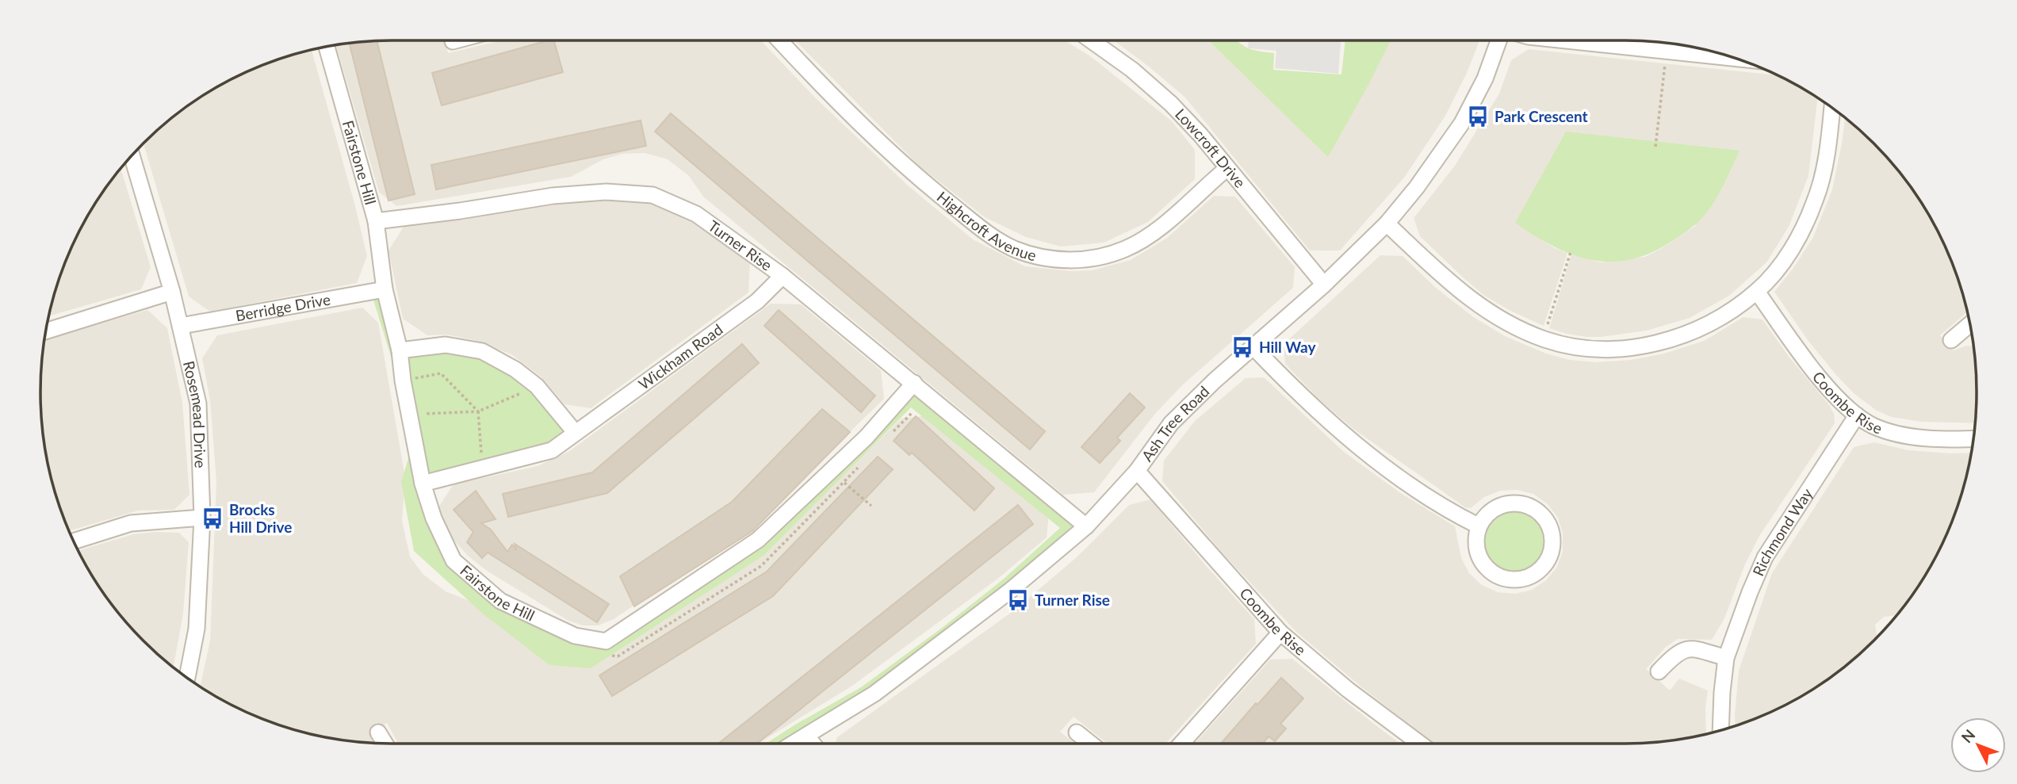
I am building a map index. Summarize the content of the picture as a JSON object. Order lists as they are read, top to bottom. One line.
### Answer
{"streets":{"street":["Lowcroft Drive","Fairstone Hill","Highcroft Avenue","Turner Rise","Berridge Drive","Wickham Road","Coombe Rise","Rosemead Drive","Ash Tree Road","Richmond Way"]},"crossings":[["Lowcroft Drive","Highcroft Avenue"],["Lowcroft Drive","Ash Tree Road"],["Fairstone Hill","Turner Rise"],["Fairstone Hill","Berridge Drive"],["Fairstone Hill","Wickham Road"],["Turner Rise","Wickham Road"],["Turner Rise","Ash Tree Road"],["Berridge Drive","Rosemead Drive"],["Coombe Rise","Ash Tree Road"],["Coombe Rise","Richmond Way"]],"places":{"bus stop":["Park Crescent","Hill Way","Brocks Hill Drive","Turner Rise"]},"north":"top left"}
